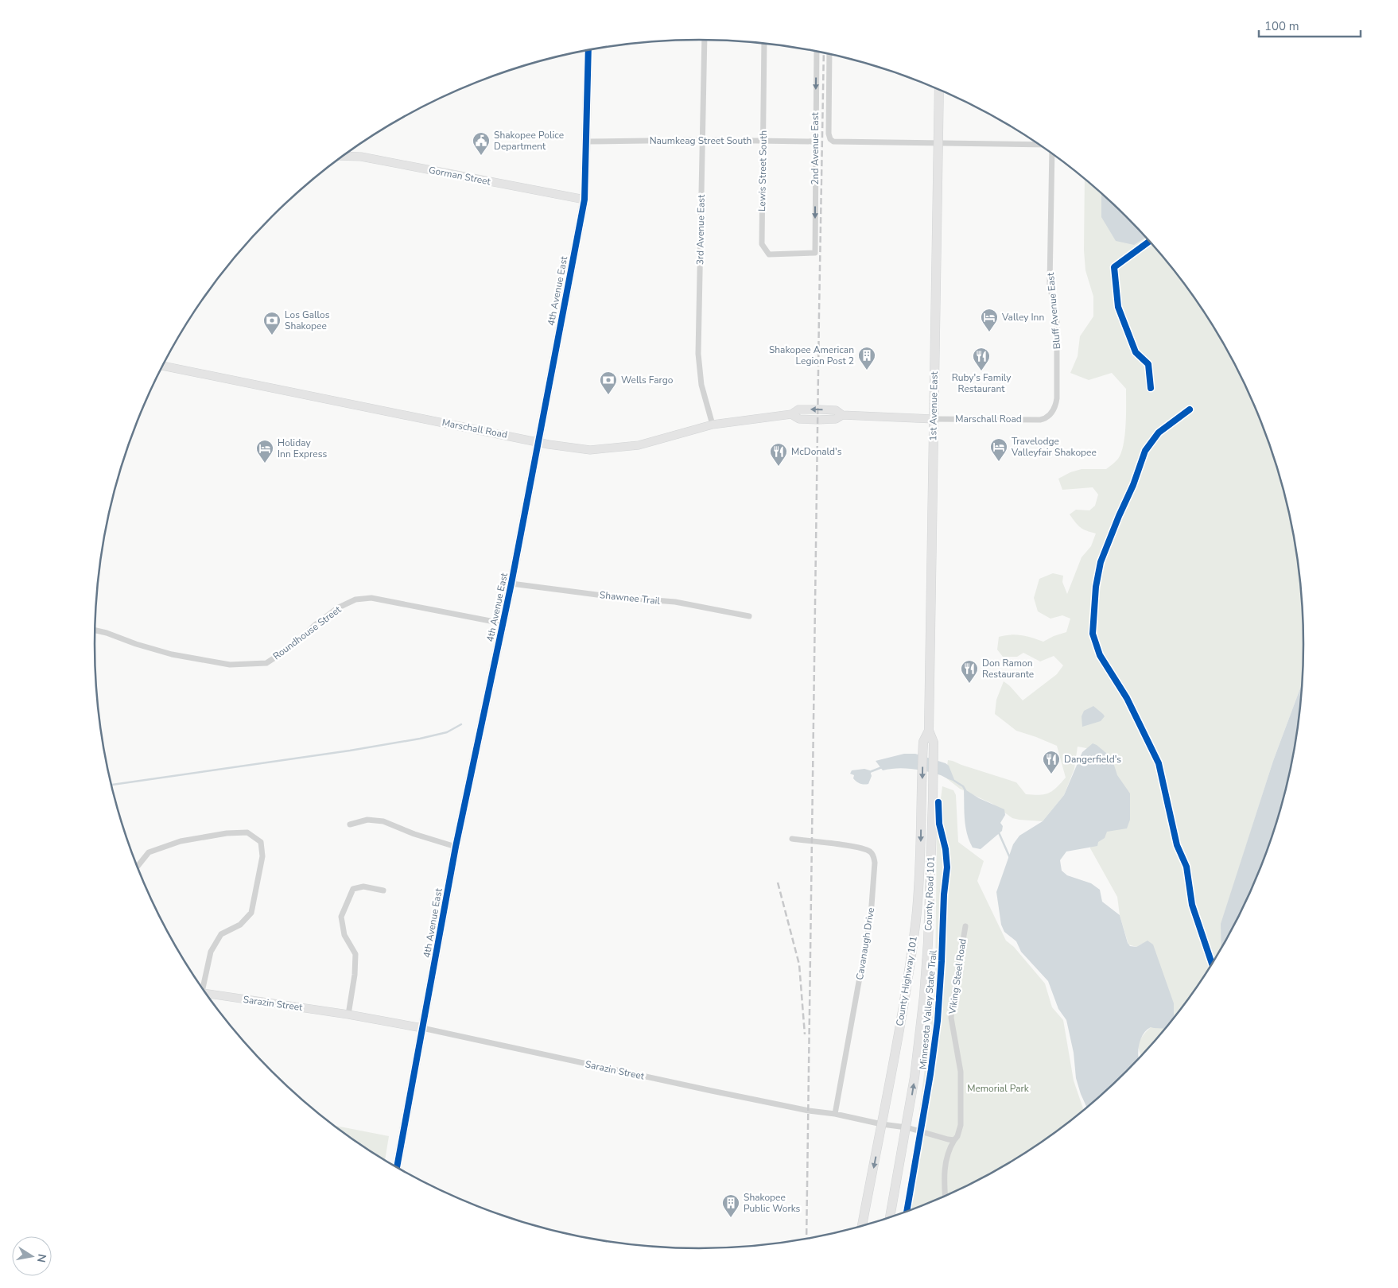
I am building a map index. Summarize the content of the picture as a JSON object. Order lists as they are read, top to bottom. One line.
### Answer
{"streets":{"main road":["1st Avenue East","County Road 101","County Highway 101"],"street":["Naumkeag Street South","2nd Avenue East","Lewis Street South","Gorman Street","3rd Avenue East","4th Avenue East","Bluff Avenue East","Marschall Road","Shawnee Trail","Roundhouse Street","Cavanaugh Drive","Viking Steel Road","Sarazin Street"],"cycle path":["Minnesota Valley State Trail"]},"crossings":[["Naumkeag Street South","2nd Avenue East"],["Naumkeag Street South","Lewis Street South"],["Naumkeag Street South","3rd Avenue East"],["Naumkeag Street South","4th Avenue East"],["2nd Avenue East","Lewis Street South"],["2nd Avenue East","1st Avenue East"],["Gorman Street","4th Avenue East"],["3rd Avenue East","Marschall Road"],["4th Avenue East","Marschall Road"],["4th Avenue East","Shawnee Trail"],["4th Avenue East","Roundhouse Street"],["4th Avenue East","Sarazin Street"],["Bluff Avenue East","Marschall Road"],["1st Avenue East","Marschall Road"],["1st Avenue East","County Road 101"],["1st Avenue East","County Highway 101"],["County Road 101","County Highway 101"],["Cavanaugh Drive","Sarazin Street"],["County Highway 101","Sarazin Street"]],"one_way":["2nd Avenue East","County Road 101","County Highway 101"],"parks":["Memorial Park"],"places":{"public building":["Shakopee Police Department"],"hotel":["Valley Inn","Travelodge Valleyfair Shakopee","Holiday Inn Express"],"bank":["Los Gallos Shakopee","Wells Fargo"],"building":["Shakopee American Legion Post 2","Shakopee Public Works"],"restaurant":["Ruby's Family Restaurant","McDonald's","Don Ramon Restaurante","Dangerfield's"]},"scale_bar":"100 m","north":"right"}
